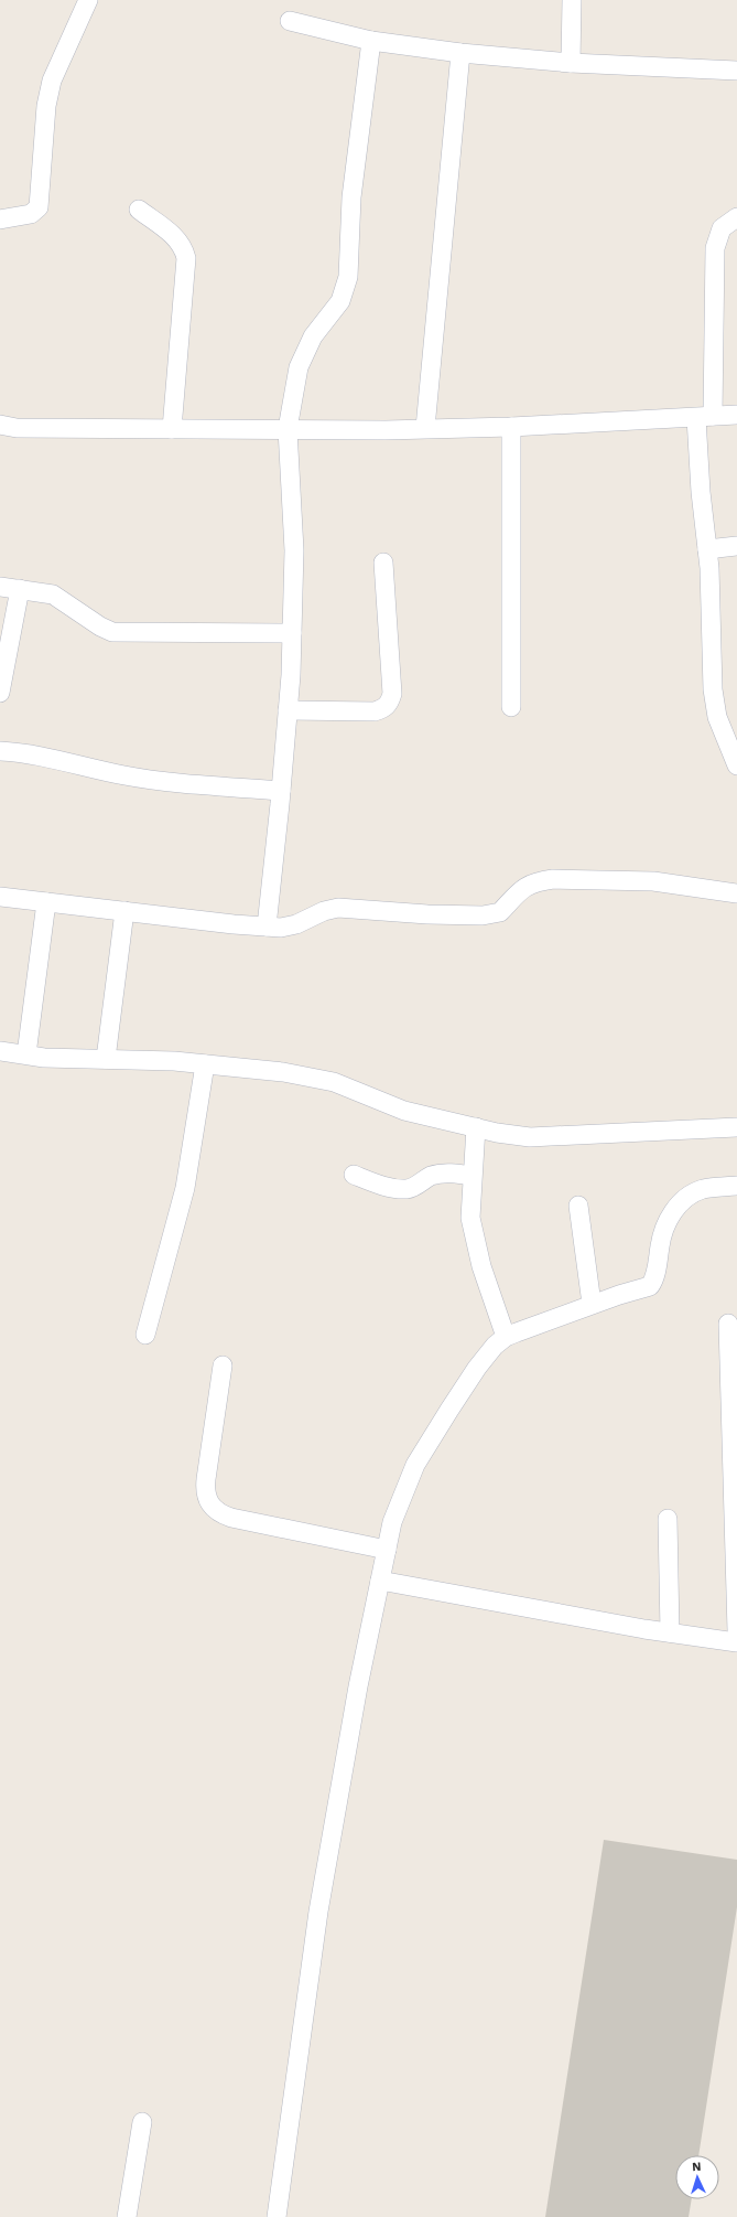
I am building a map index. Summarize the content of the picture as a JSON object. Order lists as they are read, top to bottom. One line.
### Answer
{"north":"top"}
